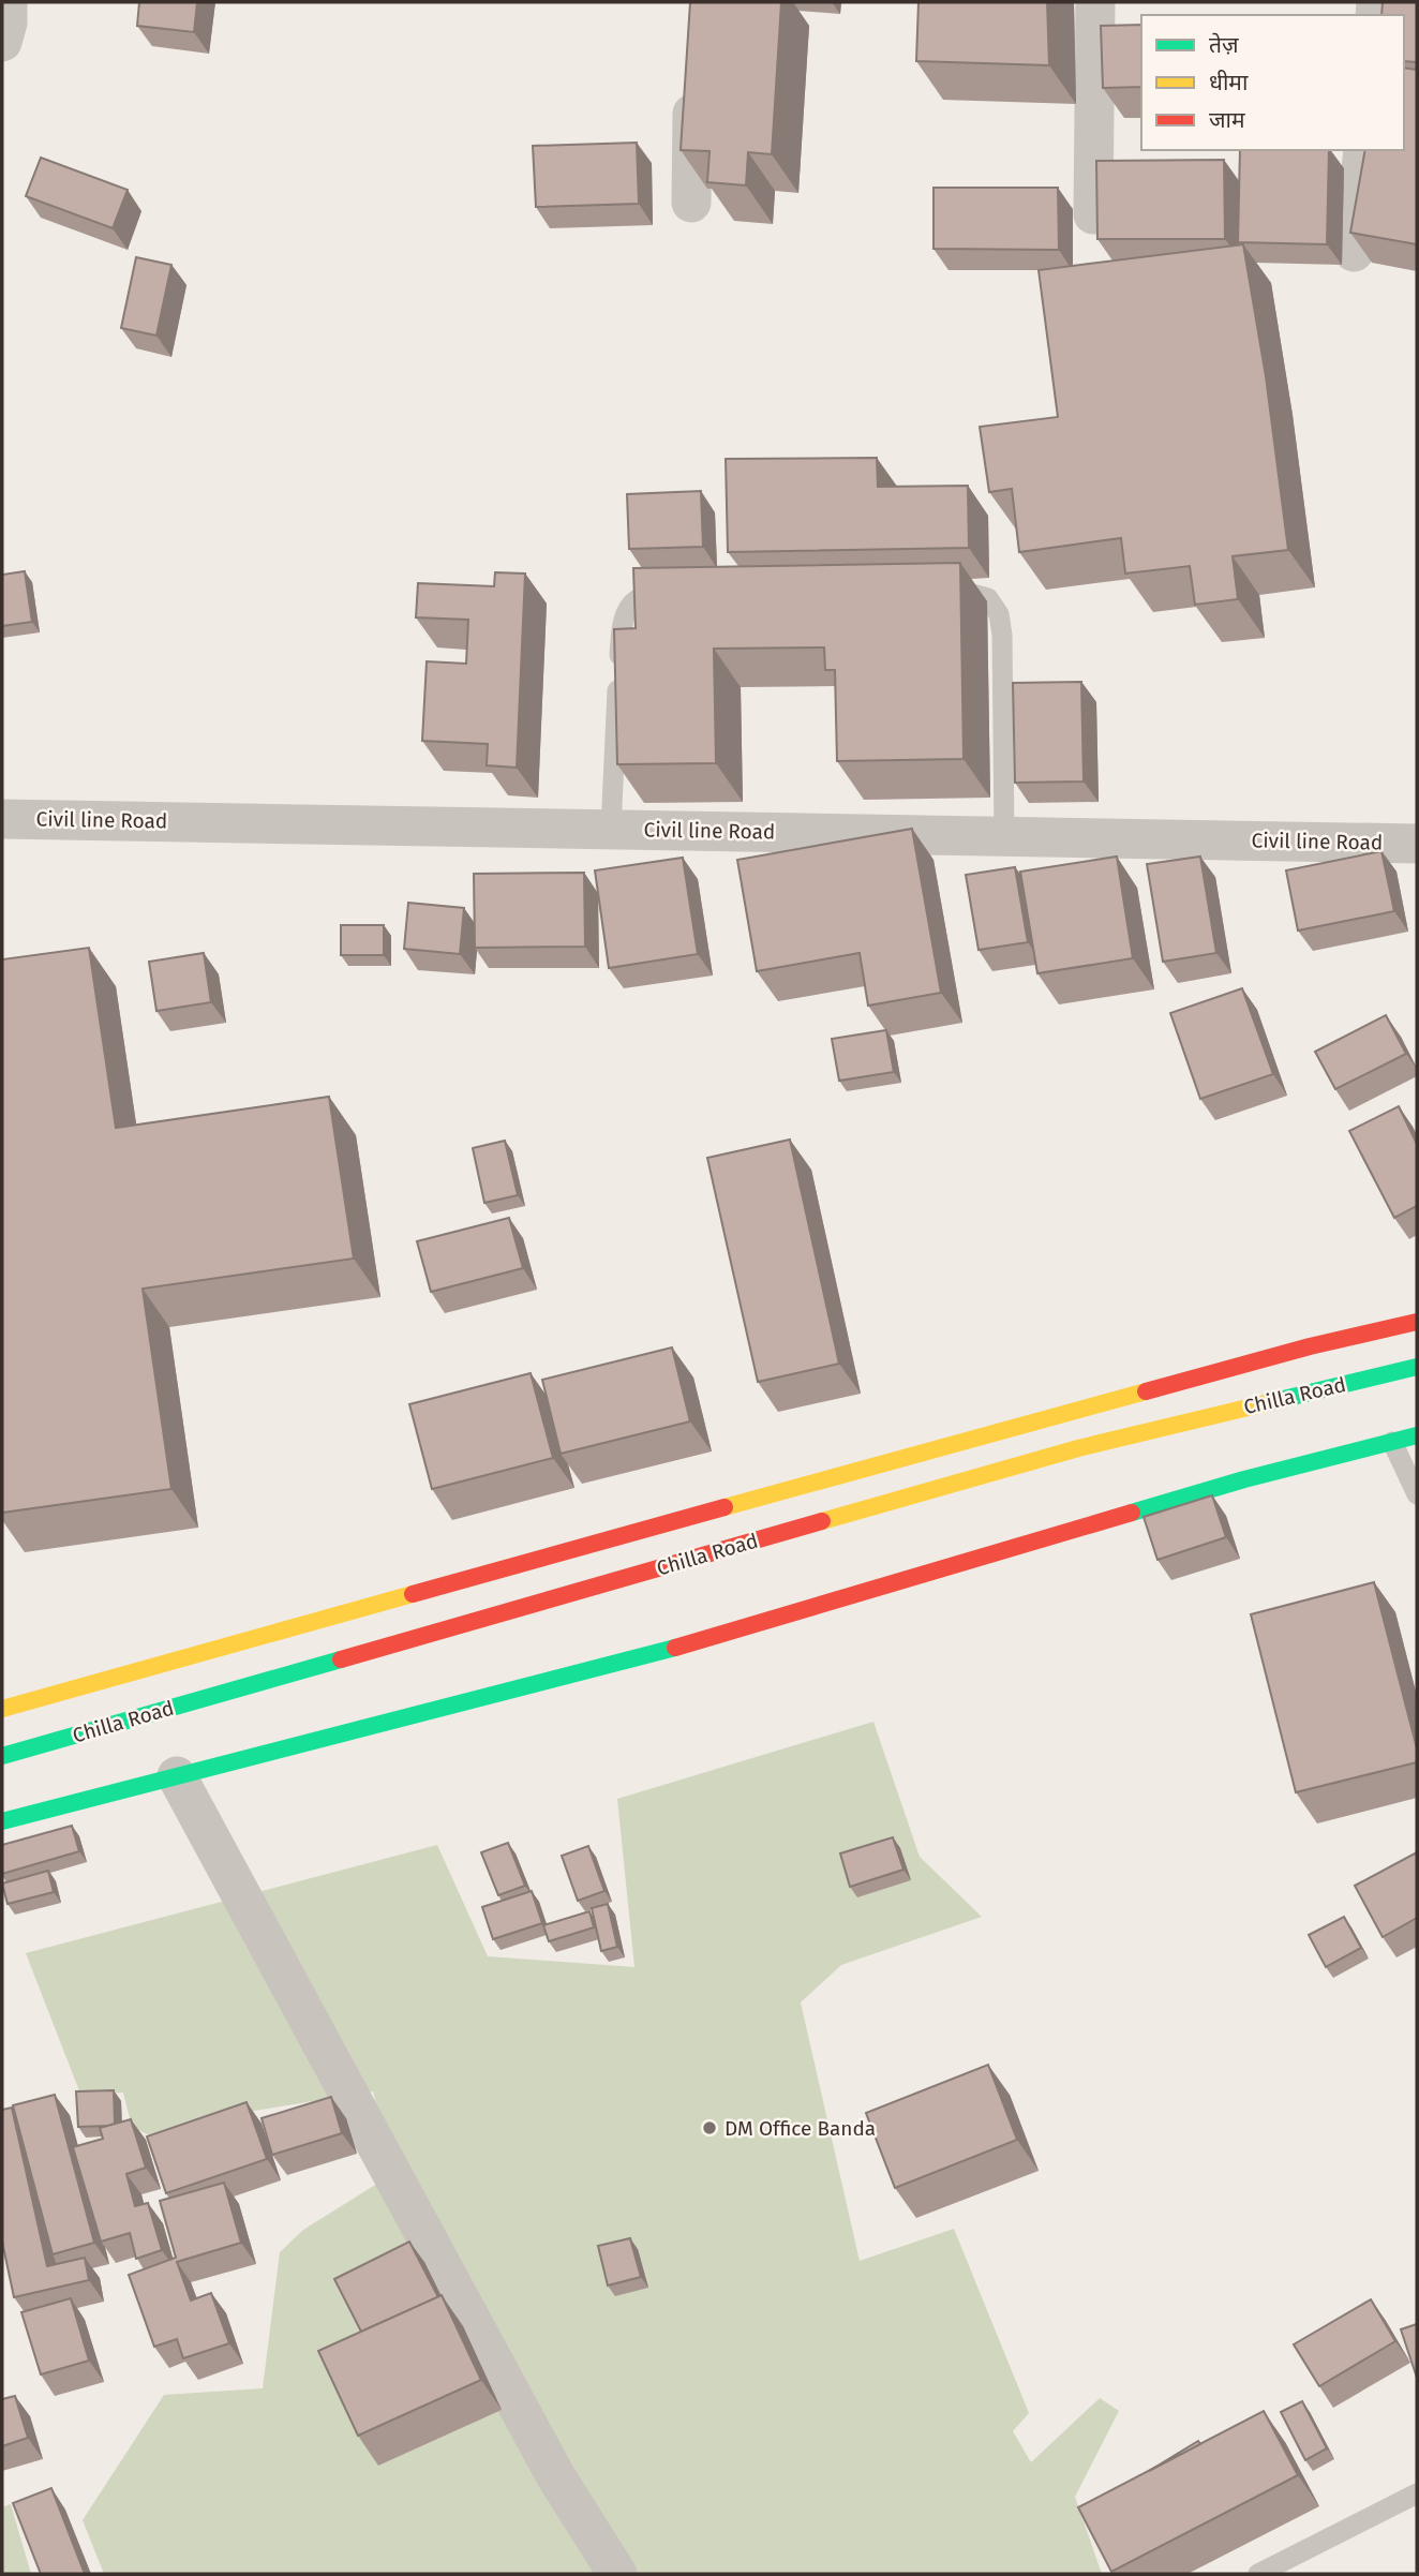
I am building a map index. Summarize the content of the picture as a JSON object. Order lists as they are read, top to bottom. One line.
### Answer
{"streets":{"street":["Civil line Road","Chilla Road"]},"places":["DM Office Banda"],"legend":["तेज़","धीमा","जाम"]}
